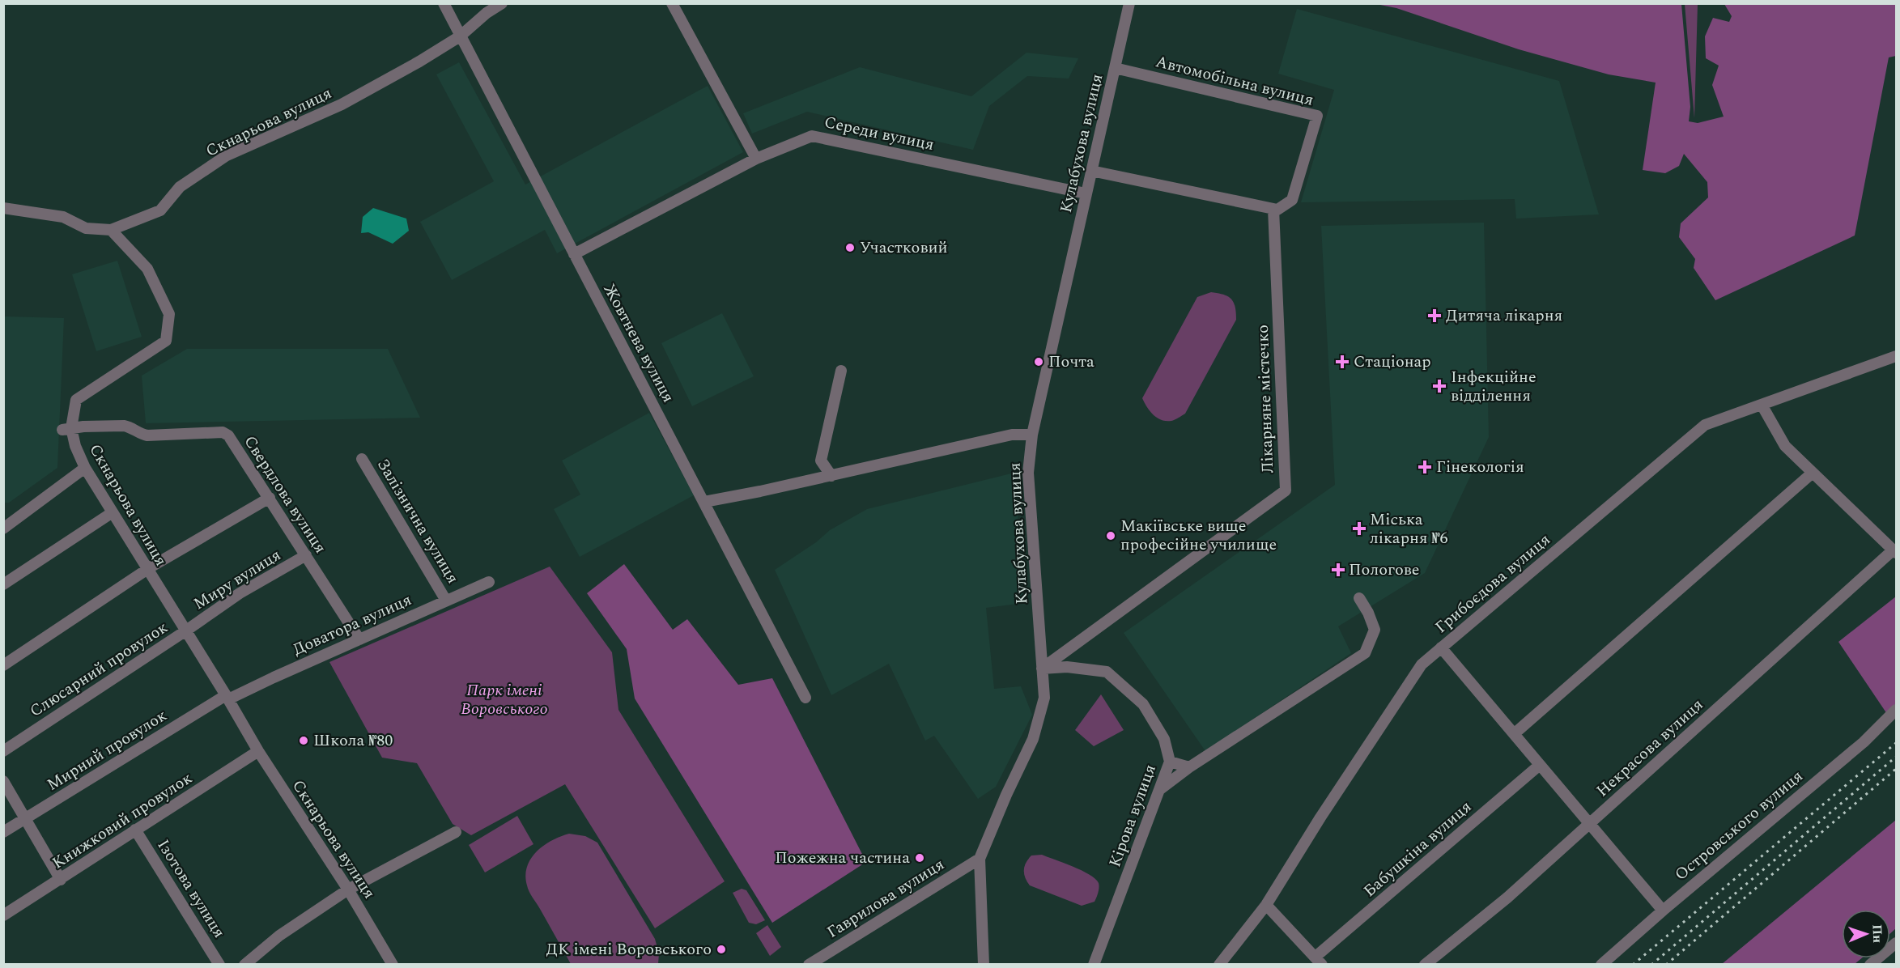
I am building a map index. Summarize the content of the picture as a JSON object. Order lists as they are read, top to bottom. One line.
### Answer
{"streets":{"street":["Автомобільна вулиця","Скнарьова вулиця","Середи вулиця","Кулабухова вулиця","Жовтнева вулиця","Лікарняне містечко","Свердлова вулиця","Залізнична вулиця","Миру вулиця","Грибоєдова вулиця","Доватора вулиця","Слюсарний провулок","Некрасова вулиця","Мирний провулок","Кірова вулиця","Книжковий провулок","Островського вулиця","Бабушкіна вулиця","Ізотова вулиця","Гаврилова вулиця"]},"crossings":[["Автомобільна вулиця","Кулабухова вулиця"],["Автомобільна вулиця","Лікарняне містечко"],["Скнарьова вулиця","Жовтнева вулиця"],["Скнарьова вулиця","Свердлова вулиця"],["Скнарьова вулиця","Миру вулиця"],["Скнарьова вулиця","Доватора вулиця"],["Скнарьова вулиця","Слюсарний провулок"],["Скнарьова вулиця","Мирний провулок"],["Скнарьова вулиця","Книжковий провулок"],["Середи вулиця","Кулабухова вулиця"],["Середи вулиця","Жовтнева вулиця"],["Кулабухова вулиця","Лікарняне містечко"],["Кулабухова вулиця","Кірова вулиця"],["Кулабухова вулиця","Гаврилова вулиця"],["Лікарняне містечко","Кірова вулиця"],["Свердлова вулиця","Миру вулиця"],["Свердлова вулиця","Доватора вулиця"],["Залізнична вулиця","Доватора вулиця"],["Миру вулиця","Слюсарний провулок"],["Доватора вулиця","Мирний провулок"],["Книжковий провулок","Ізотова вулиця"]],"parks":["Парк імені Воровського"],"places":{"other":["Участковий","Почта","Макіївське вище професійне училище","Школа №80","Пожежна частина","ДК імені Воровського"],"health":["Дитяча лікарня","Стаціонар","Інфекційне відділення","Гінекологія","Міська лікарня №6","Пологове"]},"north":"right"}
